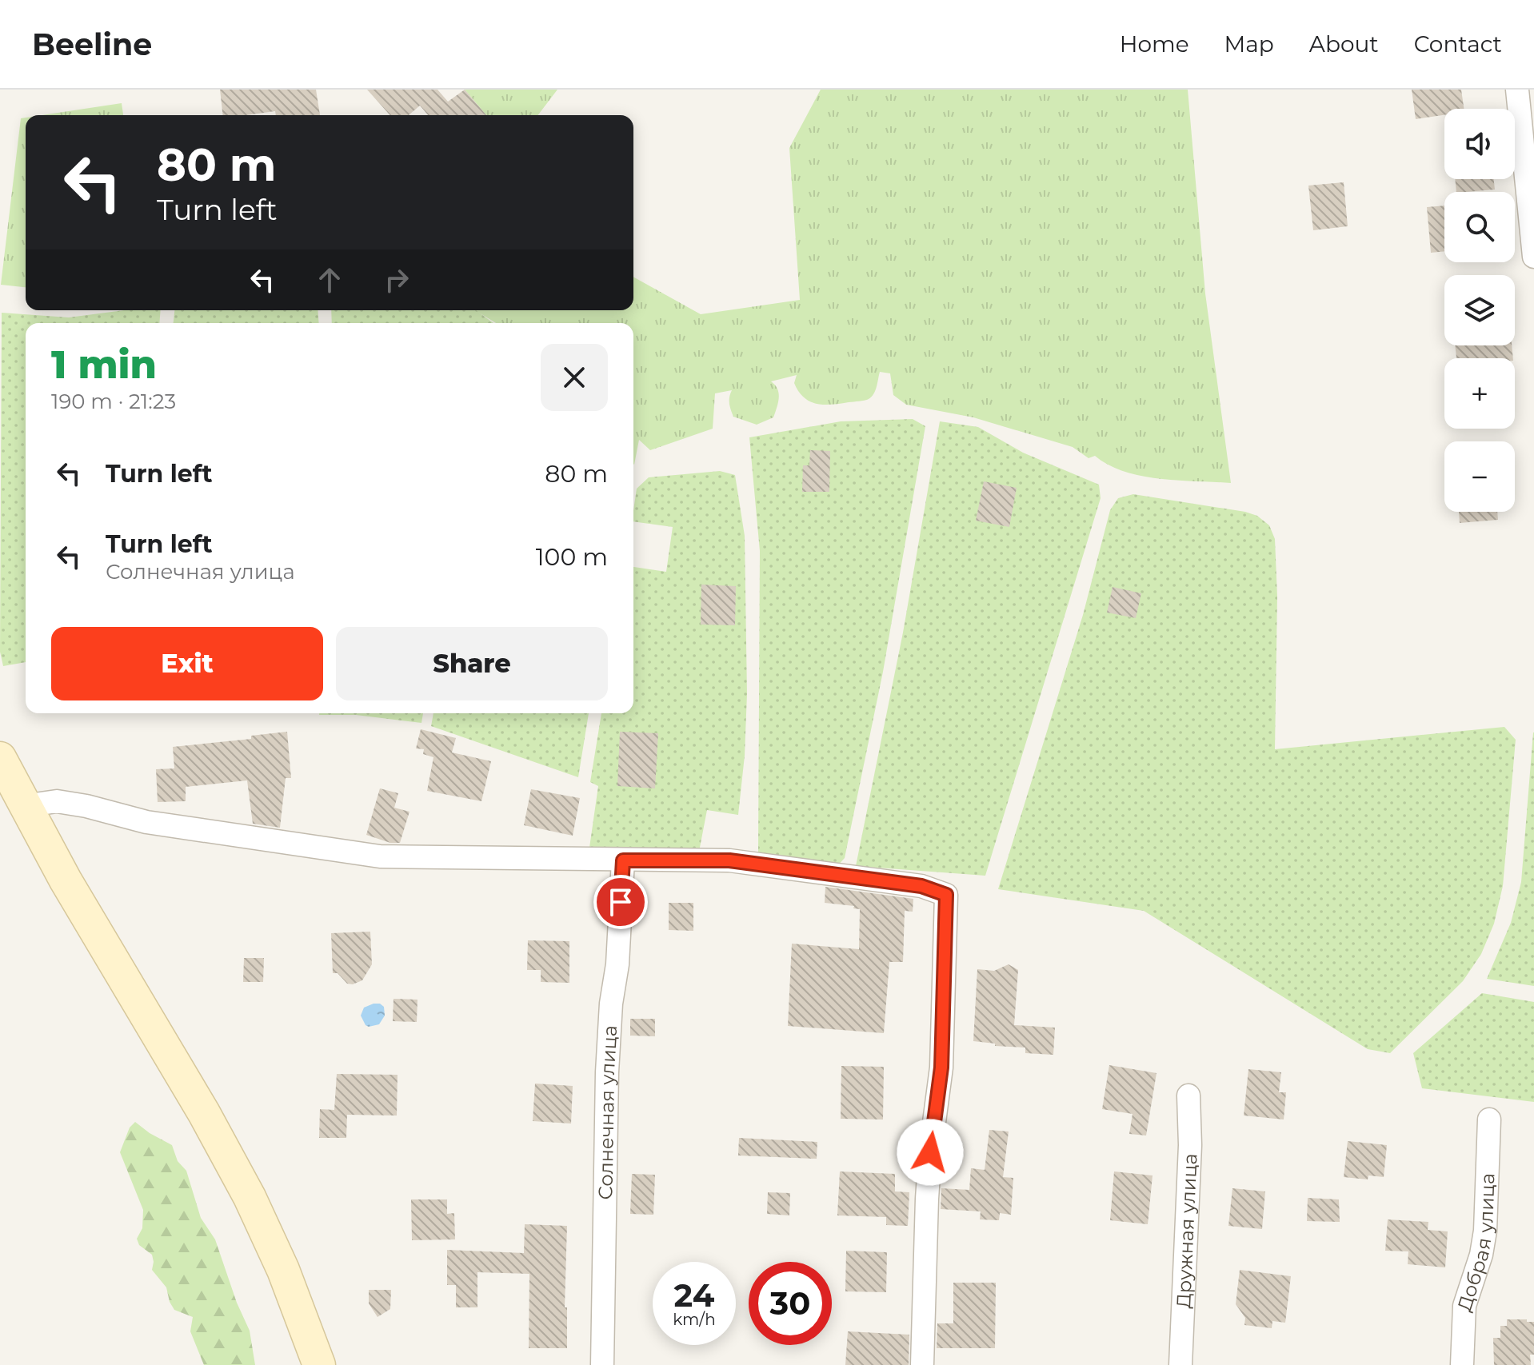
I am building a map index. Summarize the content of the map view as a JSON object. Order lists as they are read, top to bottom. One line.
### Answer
{"streets":{"street":["Солнечная улица","Дружная улица","Добрая улица"]},"page":{"header":"Beeline","nav":["Home","Map","About","Contact"],"map_buttons":["+","−"],"turn":["80 m","Turn left"],"heading":["1 min","190 m · 21:23"],"list":[{"name":"Turn left","value":"80 m"},{"name":"Turn left","note":"Солнечная улица","value":"100 m"}],"buttons":["Exit","Share"],"speed":"24 km/h","limit":"30"}}
